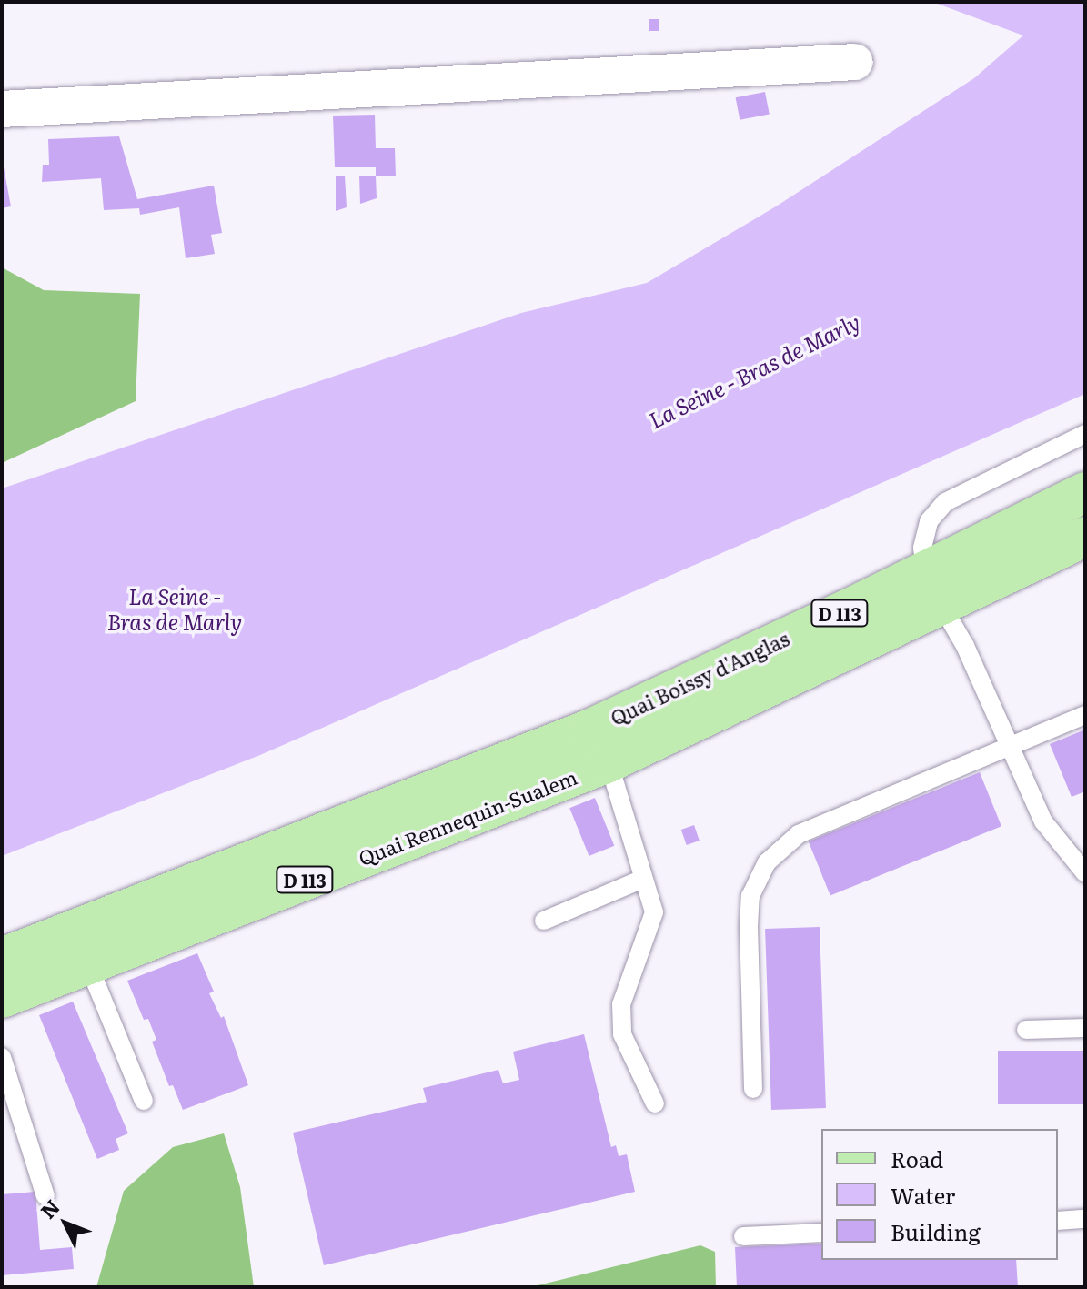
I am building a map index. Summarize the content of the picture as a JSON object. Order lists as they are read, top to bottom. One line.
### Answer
{"streets":{"main road":["D 113","Quai Boissy d'Anglas","Quai Rennequin-Sualem"]},"crossings":[["Quai Boissy d'Anglas","Quai Rennequin-Sualem"]],"water":["La Seine - Bras de Marly"],"legend":["Road","Water","Building"],"north":"top left"}
